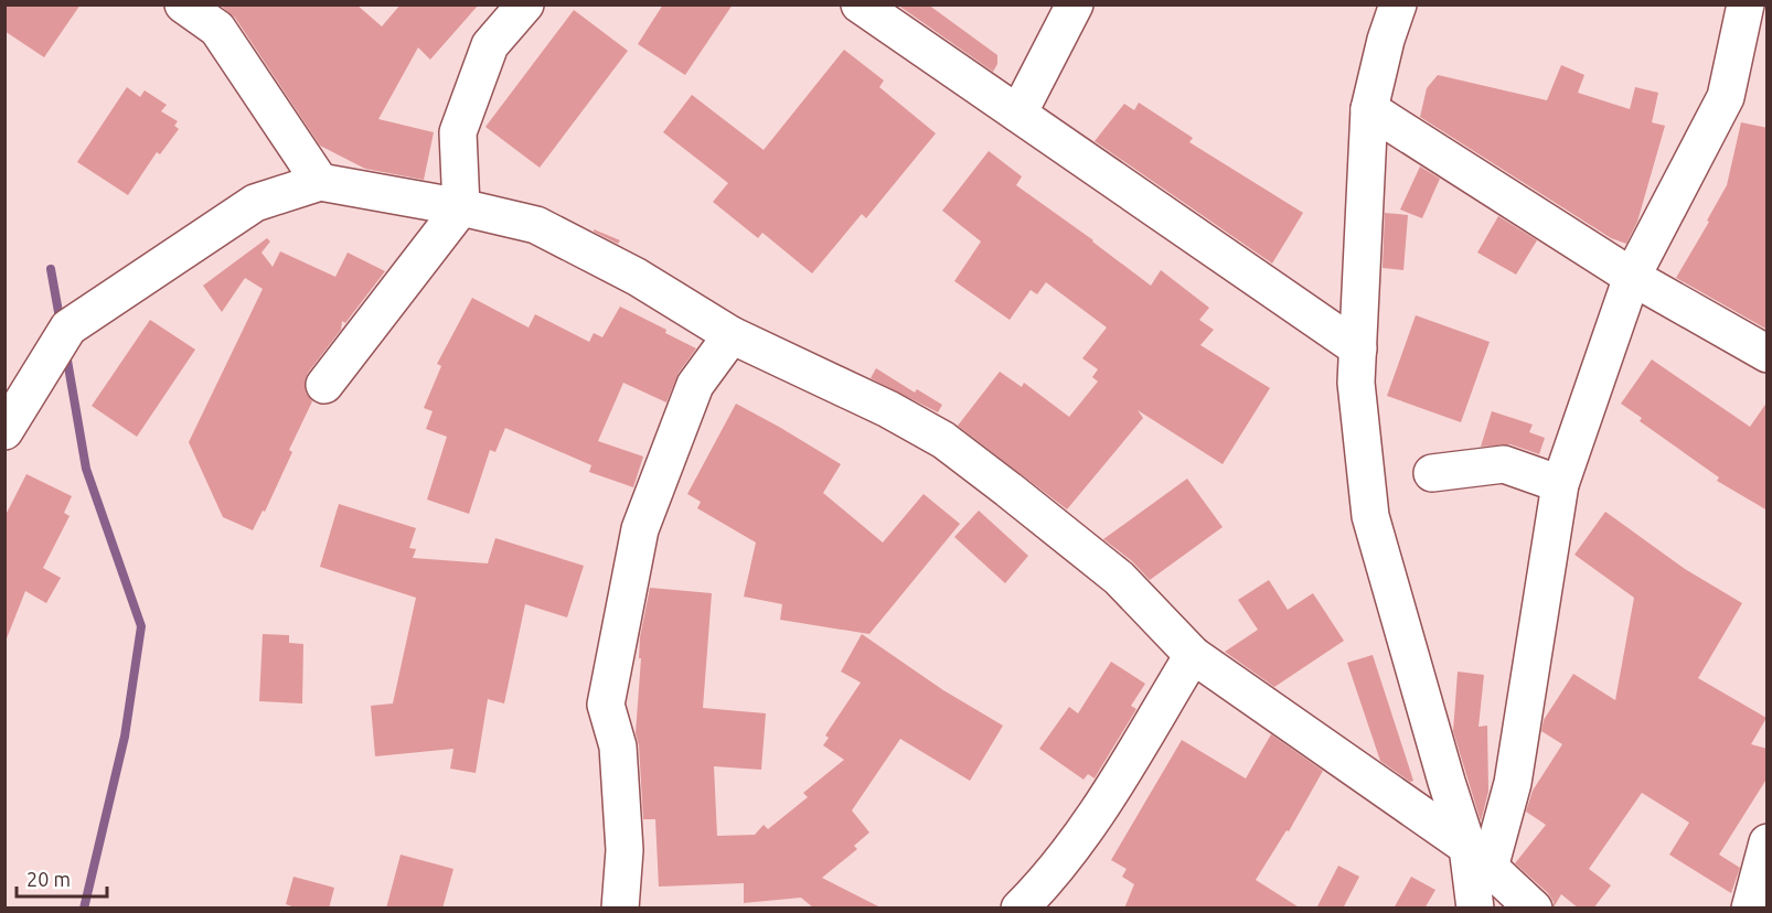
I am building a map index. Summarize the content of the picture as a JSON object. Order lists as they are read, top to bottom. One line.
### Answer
{"scale_bar":"20 m"}
